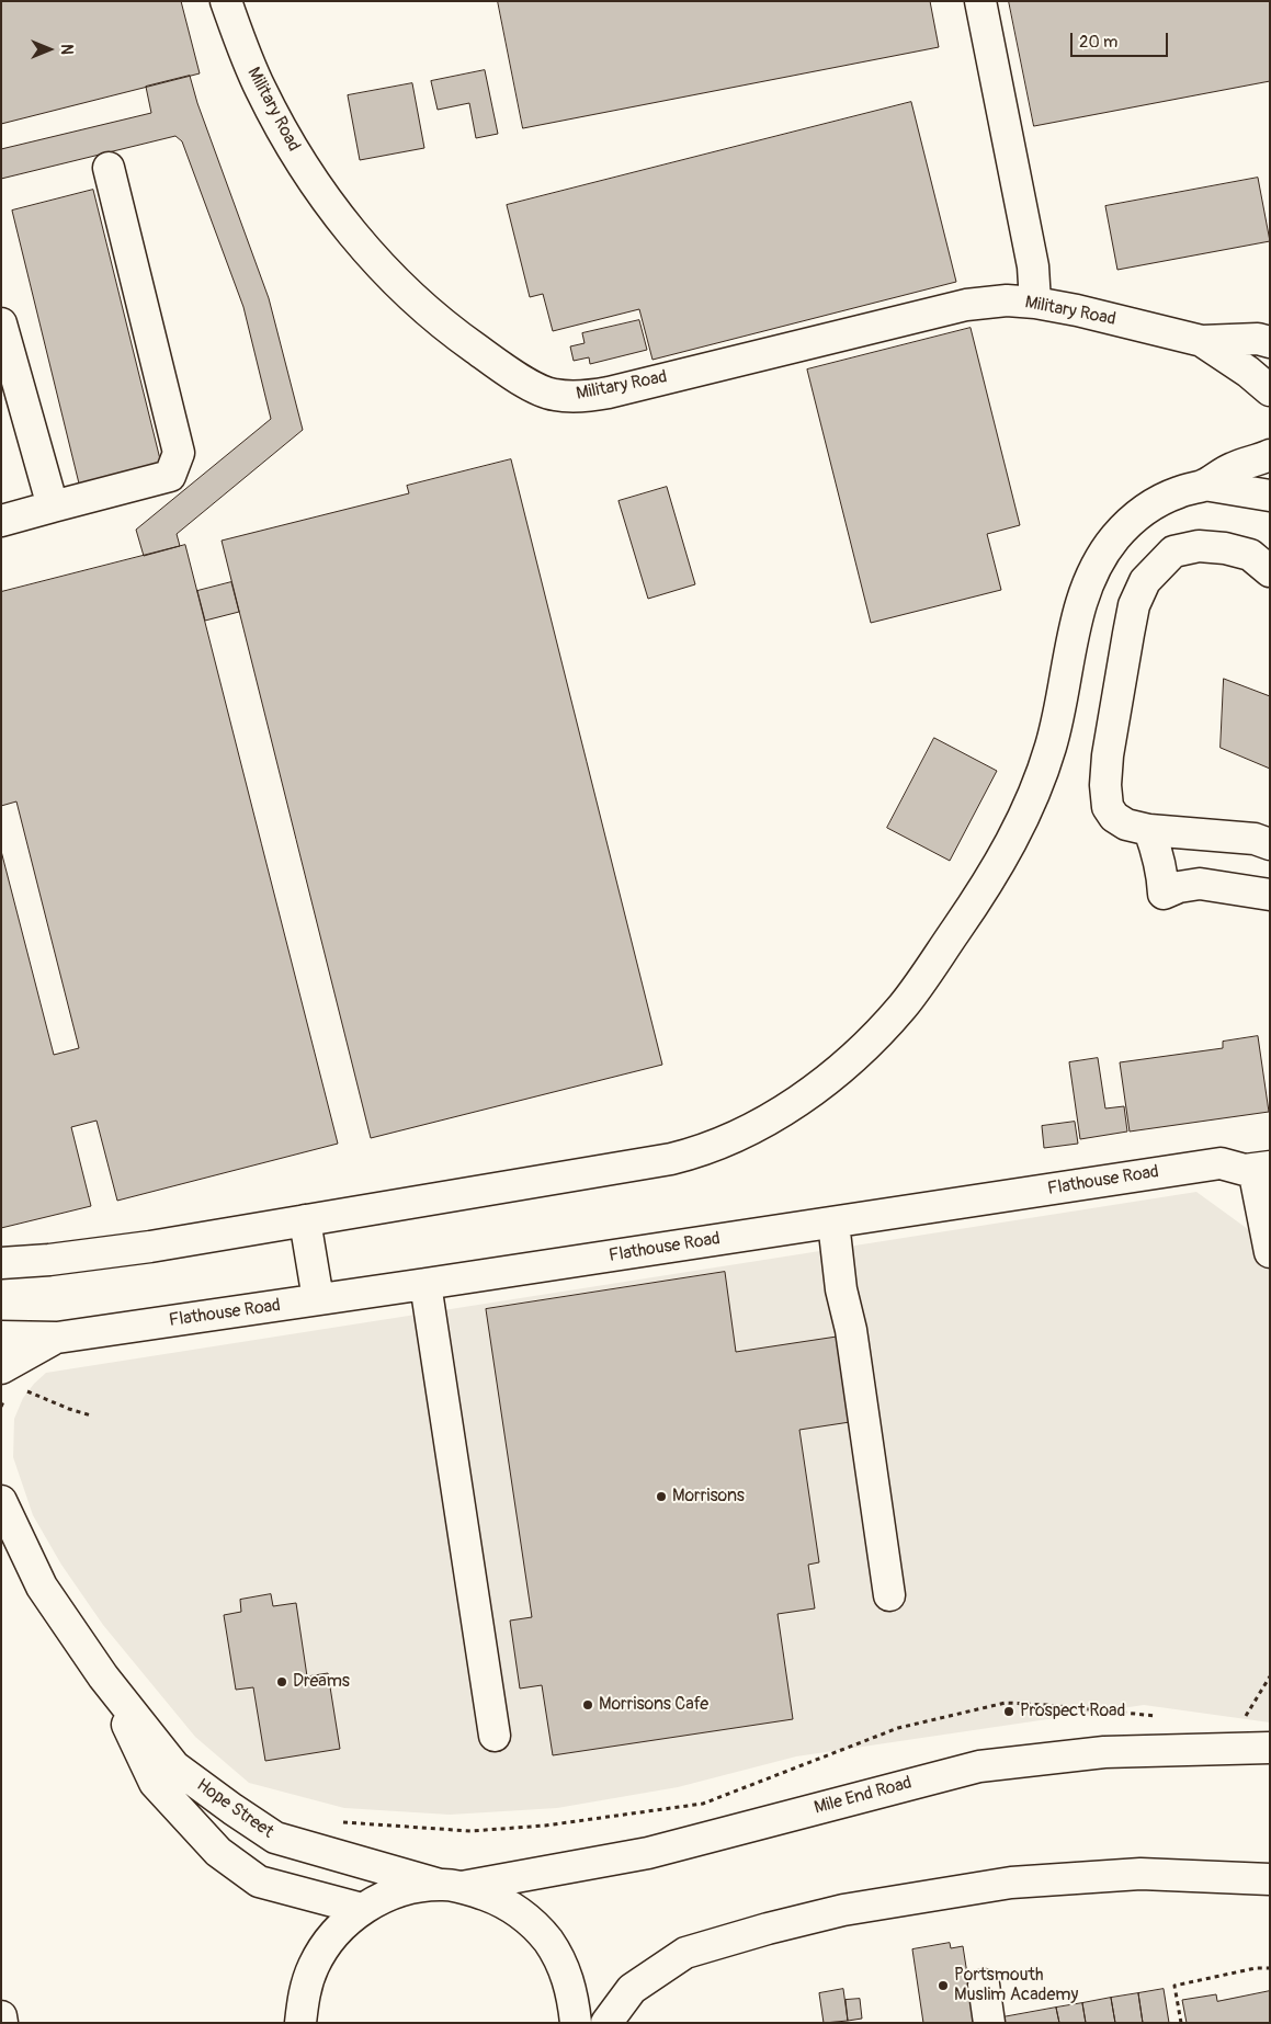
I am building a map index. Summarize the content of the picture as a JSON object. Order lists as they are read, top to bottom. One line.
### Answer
{"streets":{"main road":["Military Road","Flathouse Road","Mile End Road","Hope Street"]},"crossings":[["Mile End Road","Hope Street"]],"places":["Morrisons","Dreams","Morrisons Cafe","Prospect Road","Portsmouth Muslim Academy"],"scale_bar":"20 m","north":"right"}
